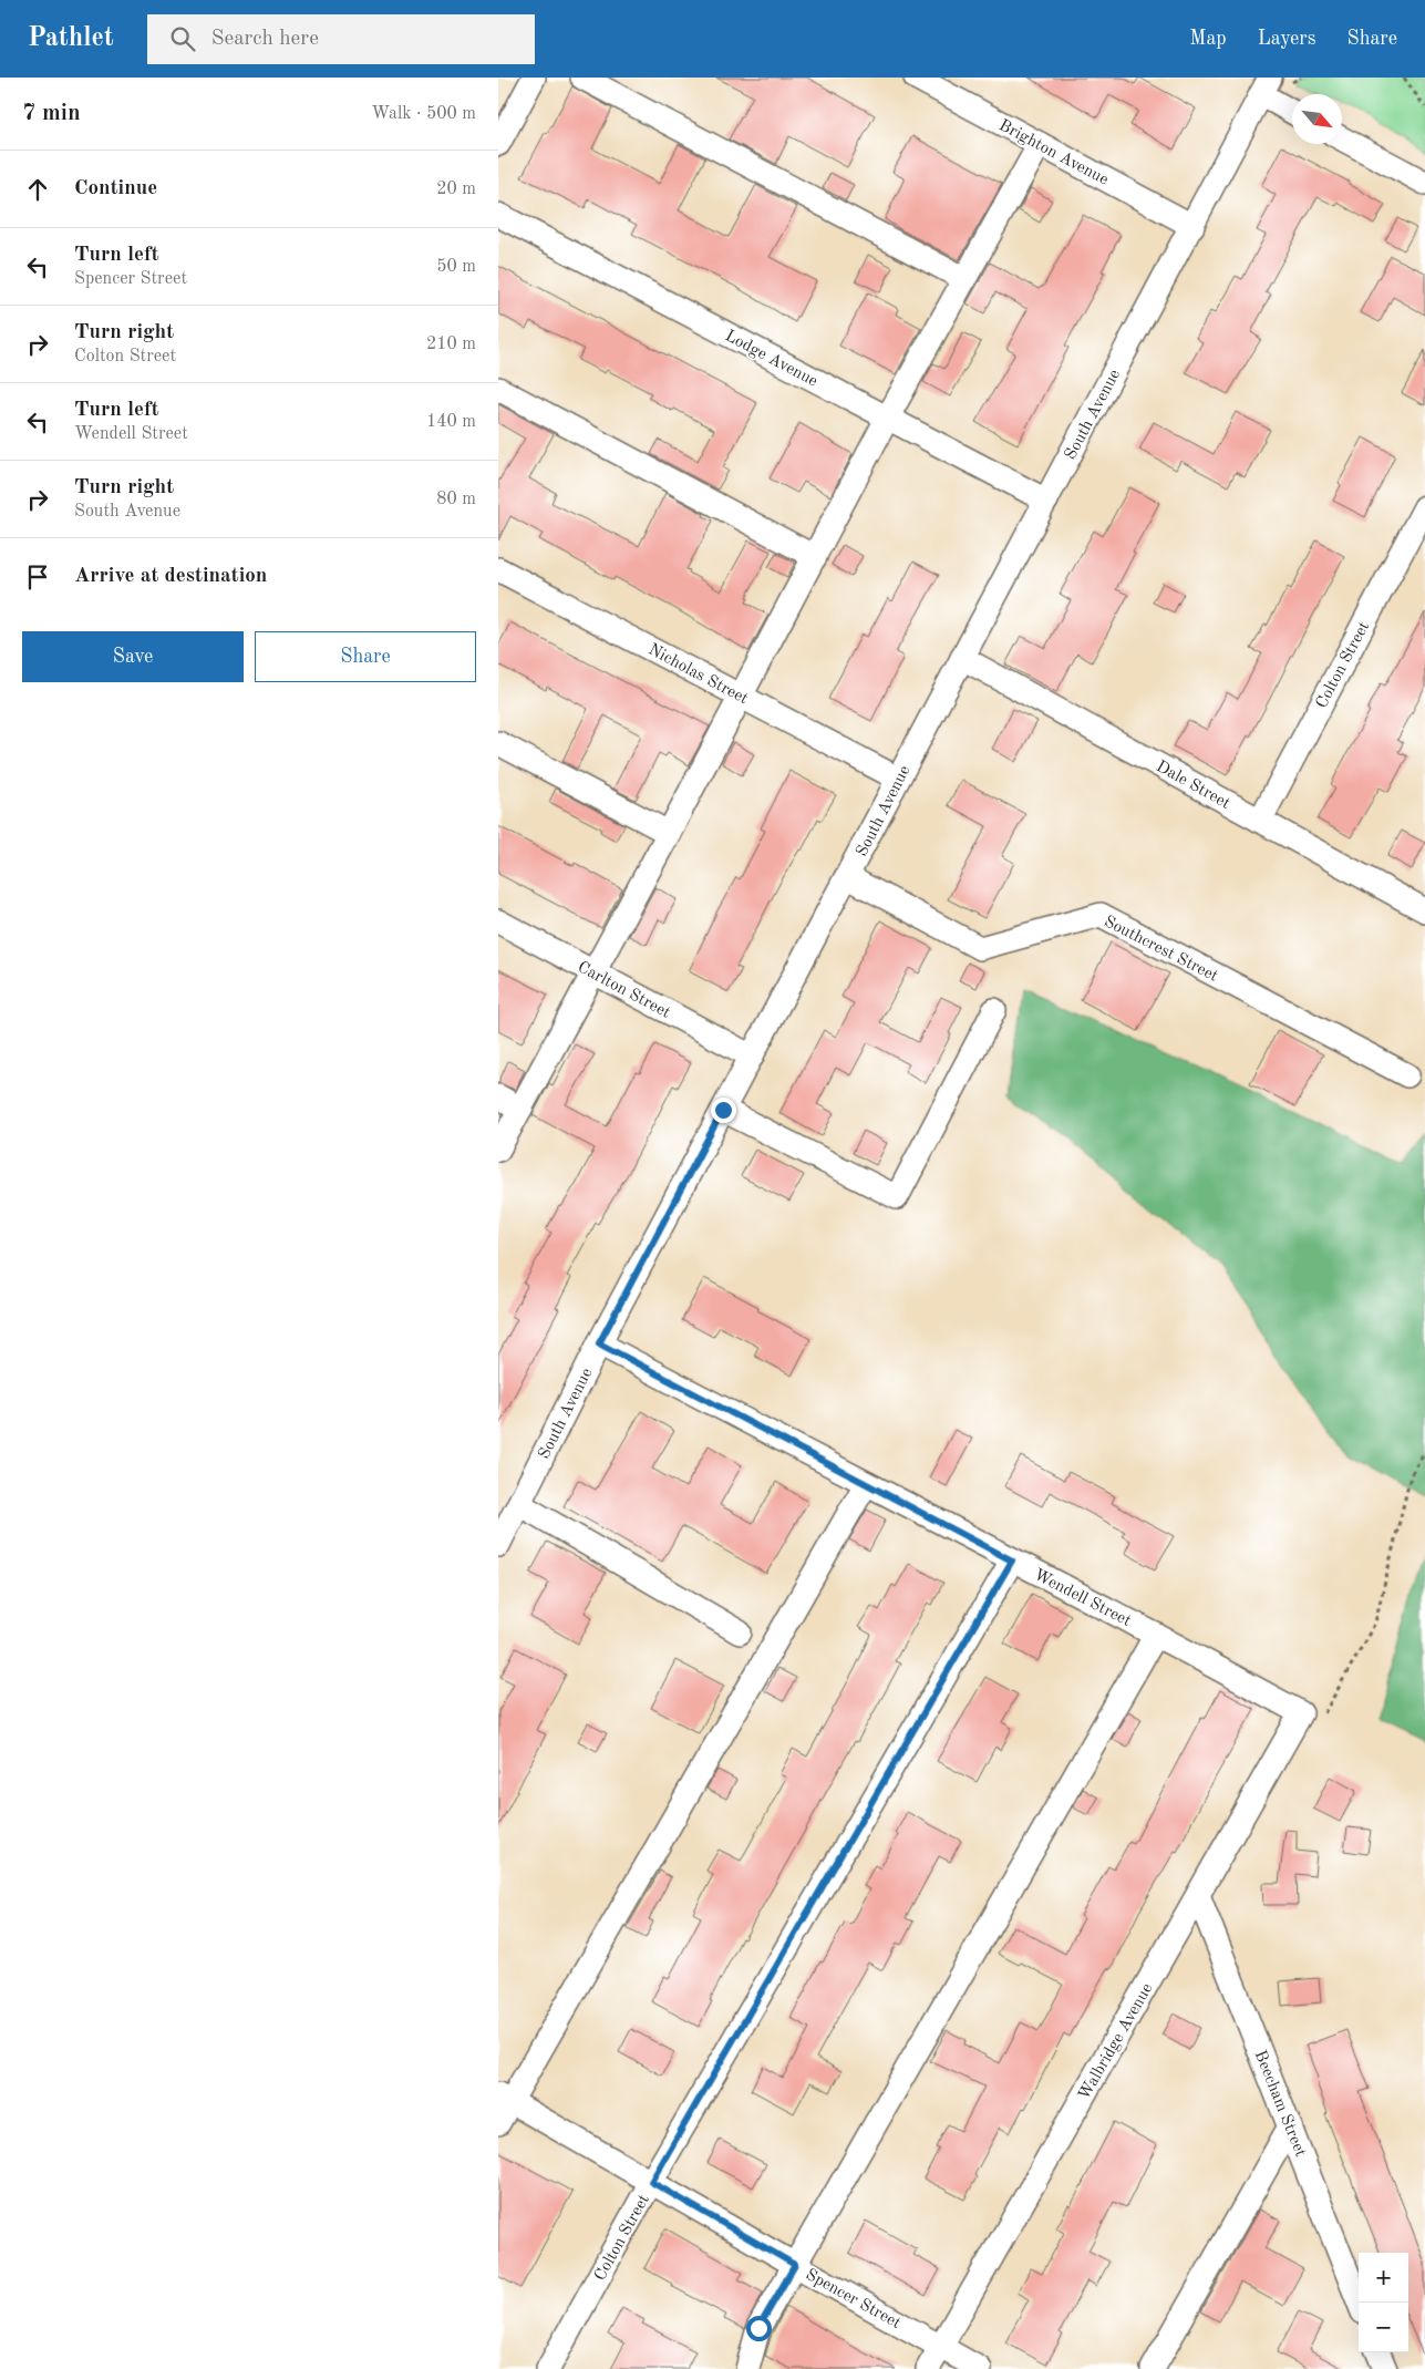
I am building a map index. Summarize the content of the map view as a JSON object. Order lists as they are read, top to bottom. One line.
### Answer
{"streets":{"street":["Brighton Avenue","Lodge Avenue","South Avenue","Colton Street","Nicholas Street","Dale Street","Southcrest Street","Carlton Street","Wendell Street","Walbridge Avenue","Beecham Street","Spencer Street"]},"crossings":[["Brighton Avenue","South Avenue"],["Lodge Avenue","South Avenue"],["South Avenue","Nicholas Street"],["South Avenue","Dale Street"],["South Avenue","Southcrest Street"],["South Avenue","Carlton Street"],["South Avenue","Wendell Street"],["Colton Street","Dale Street"],["Colton Street","Wendell Street"],["Colton Street","Spencer Street"],["Wendell Street","Walbridge Avenue"],["Walbridge Avenue","Beecham Street"],["Walbridge Avenue","Spencer Street"]],"north":"bottom right","page":{"header":"Pathlet","search":"Search here","nav":["Map","Layers","Share"],"heading":["7 min","Walk · 500 m"],"list":[["Continue","20 m"],["Turn left","Spencer Street","50 m"],["Turn right","Colton Street","210 m"],["Turn left","Wendell Street","140 m"],["Turn right","South Avenue","80 m"],"Arrive at destination"],"buttons":["Save","Share"],"map_buttons":["+","−"]}}
